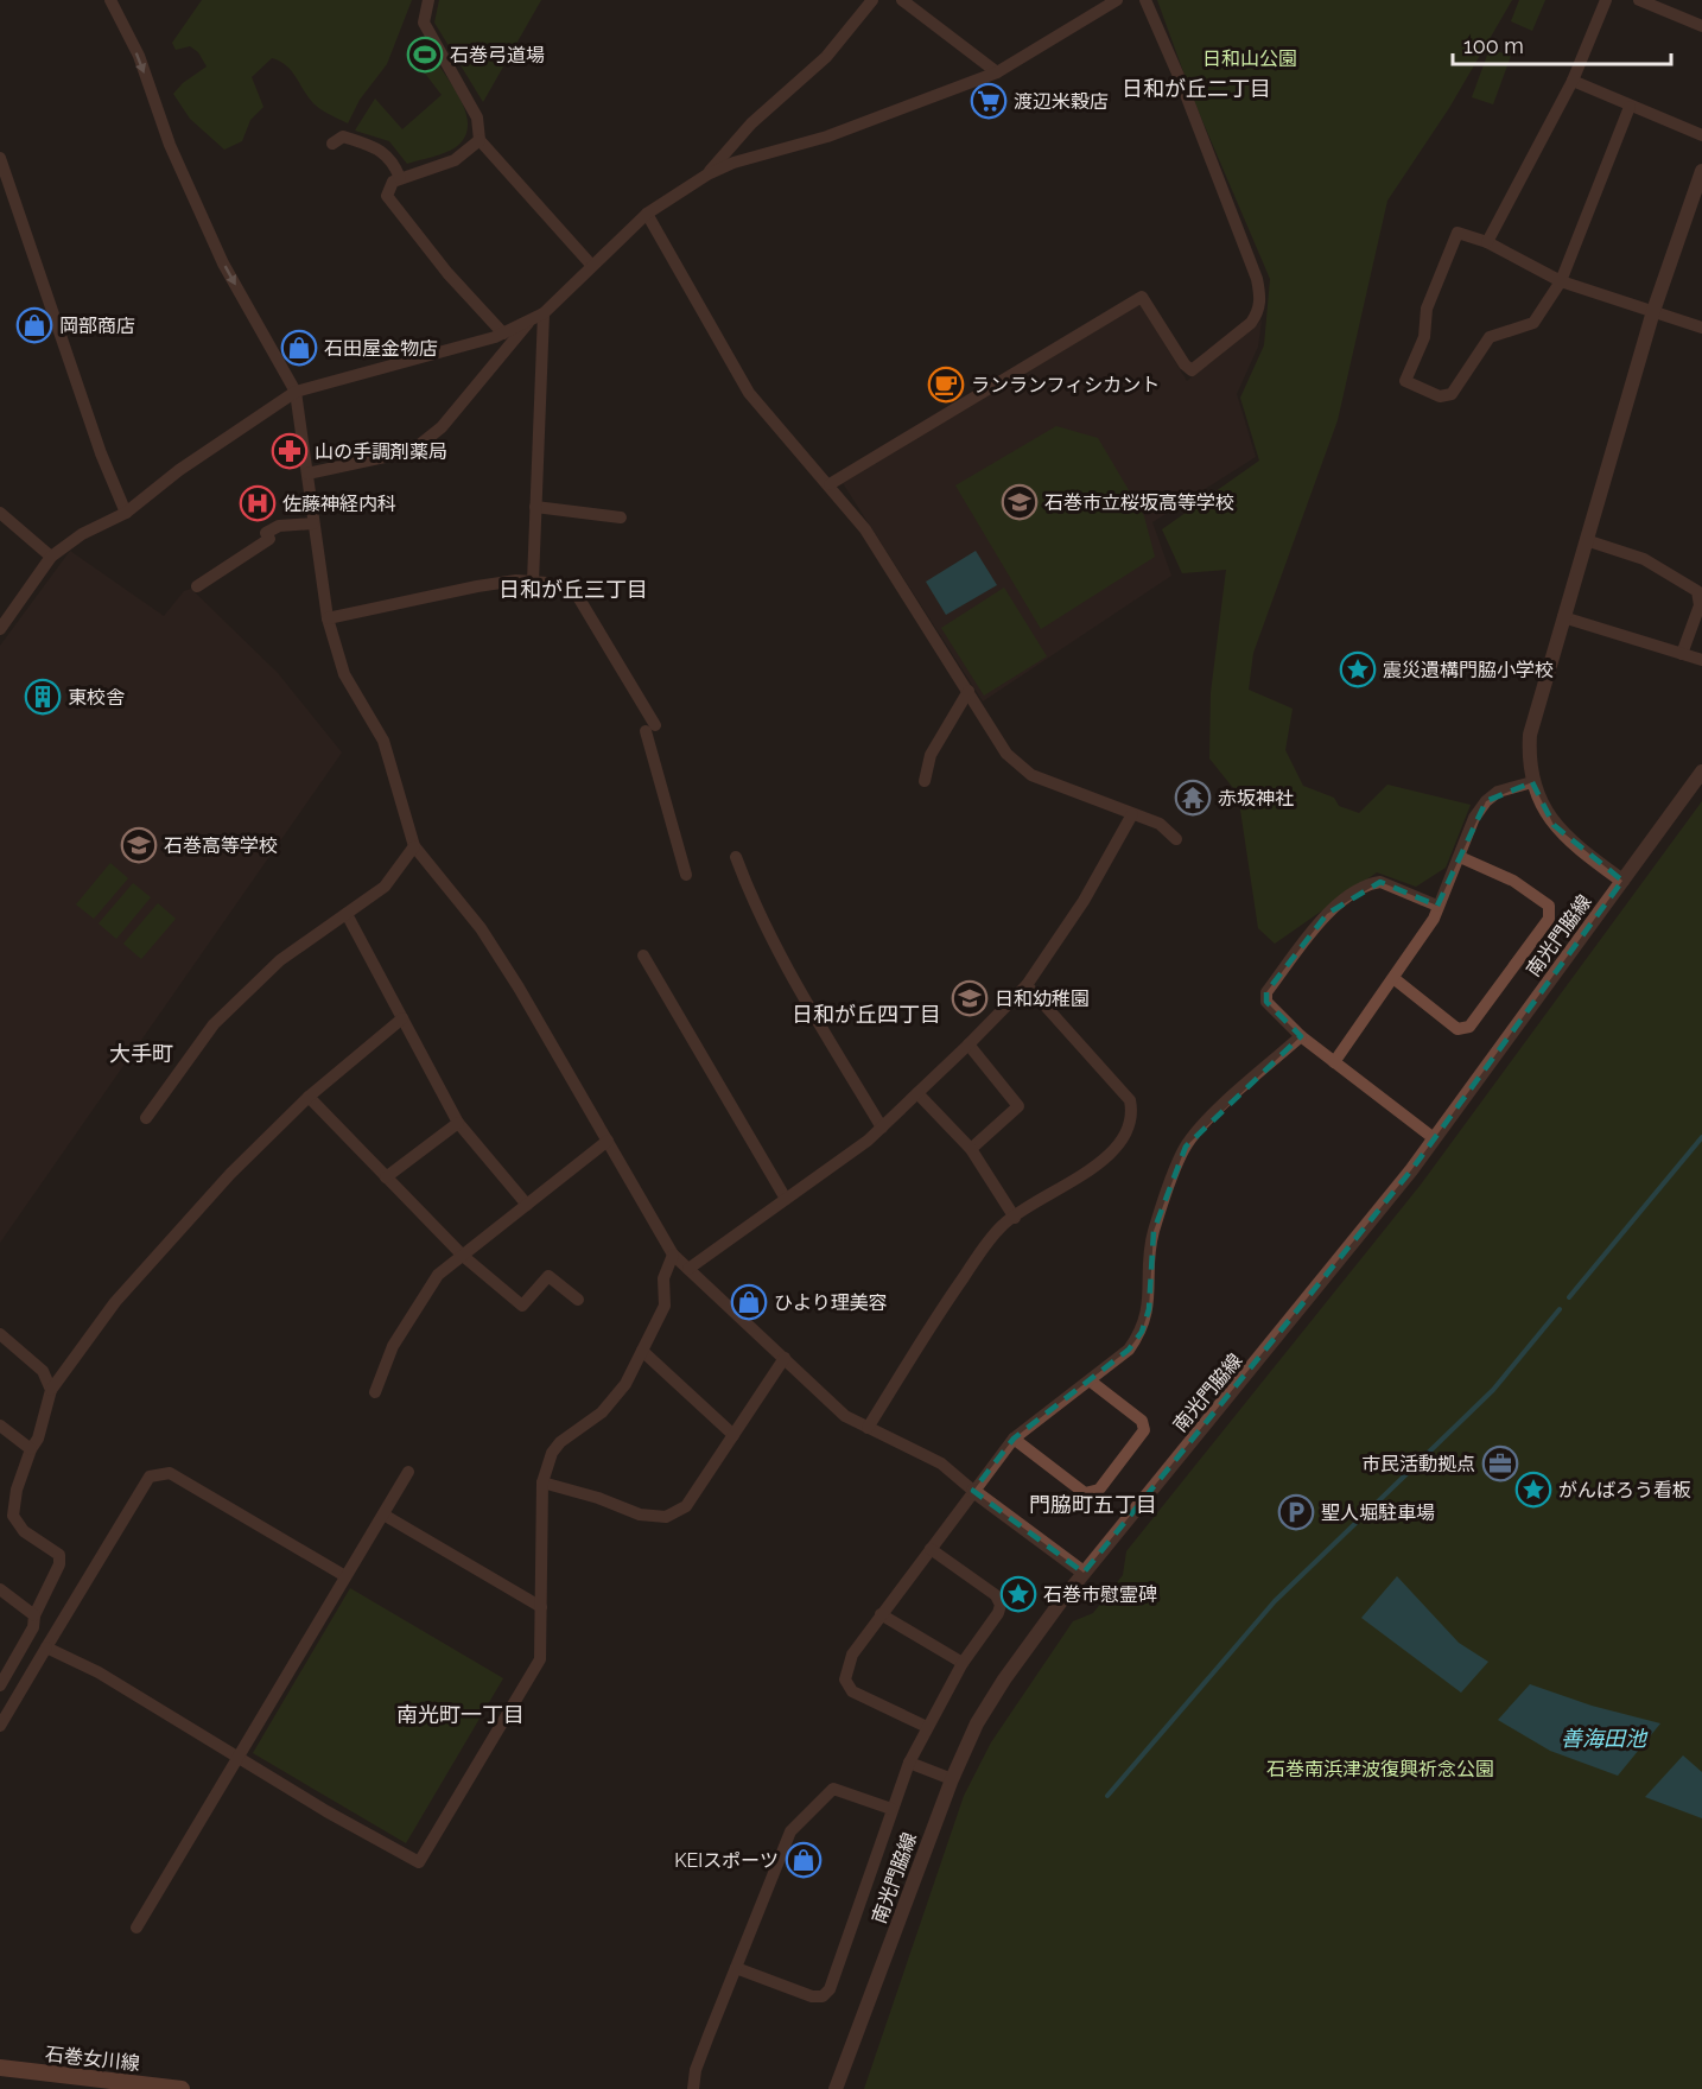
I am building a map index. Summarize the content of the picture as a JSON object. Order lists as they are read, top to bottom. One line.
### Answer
{"streets":{"main road":["石巻女川線"],"street":["南光門脇線"]},"districts":["日和が丘二丁目","日和が丘三丁目","日和が丘四丁目","大手町","門脇町五丁目","南光町一丁目"],"water":["善海田池"],"parks":["日和山公園","石巻南浜津波復興祈念公園"],"places":{"sports":["石巻弓道場"],"supermarket":["渡辺米穀店"],"shop":["岡部商店","石田屋金物店","ひより理美容","KEIスポーツ"],"cafe":["ランランフィシカント"],"pharmacy":["山の手調剤薬局"],"school or university":["石巻市立桜坂高等学校","石巻高等学校","日和幼稚園"],"hospital":["佐藤神経内科"],"place":["震災遺構門脇小学校","がんばろう看板","石巻市慰霊碑"],"building":["東校舎"],"temple":["赤坂神社"],"office":["市民活動拠点"],"parking":["聖人堀駐車場"]},"scale_bar":"100 m"}
